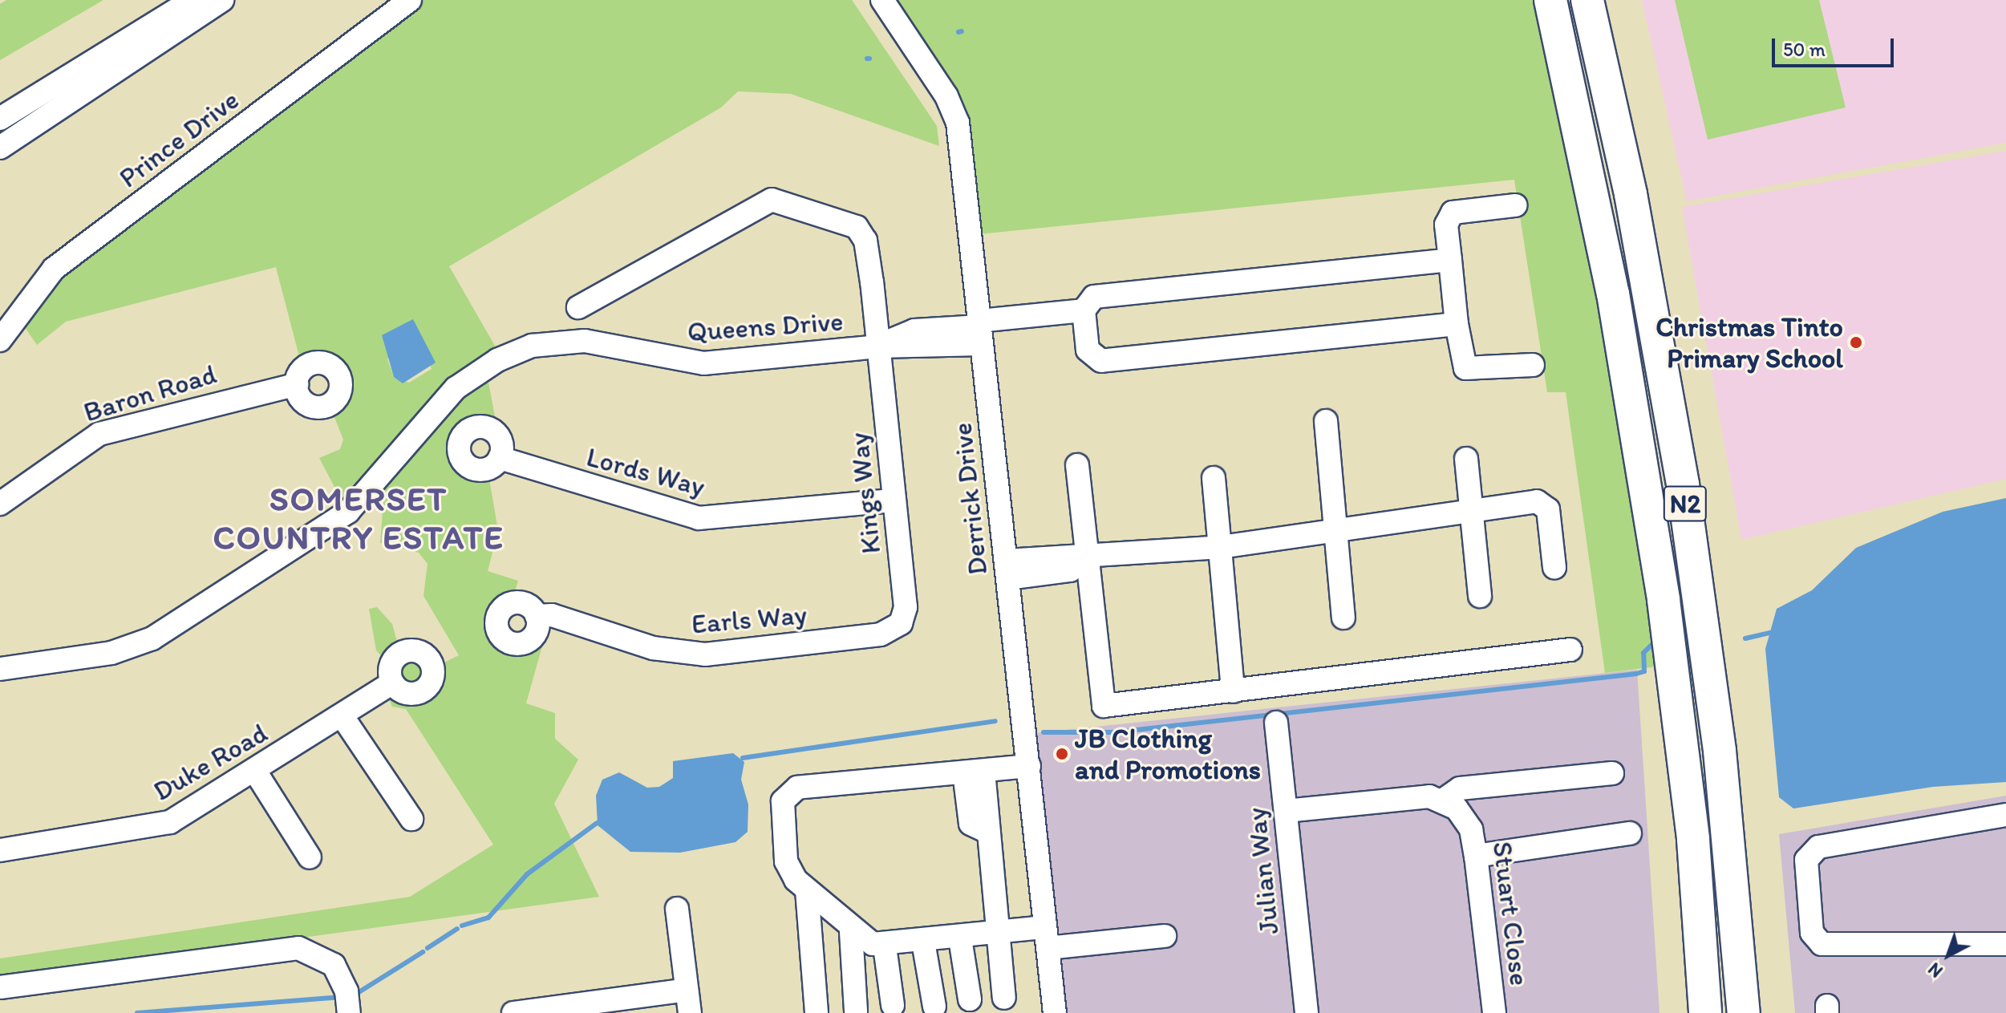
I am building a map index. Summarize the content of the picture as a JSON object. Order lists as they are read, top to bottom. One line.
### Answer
{"streets":{"highway":["N2"],"street":["Prince Drive","Queens Drive","Baron Road","Lords Way","Kings Way","Derrick Drive","Earls Way","Duke Road","Julian Way","Stuart Close"]},"crossings":[["Queens Drive","Kings Way"],["Queens Drive","Derrick Drive"],["Lords Way","Kings Way"],["Kings Way","Earls Way"]],"districts":["SOMERSET COUNTRY ESTATE"],"places":["Christmas Tinto Primary School","JB Clothing and Promotions"],"scale_bar":"50 m","north":"bottom left"}
